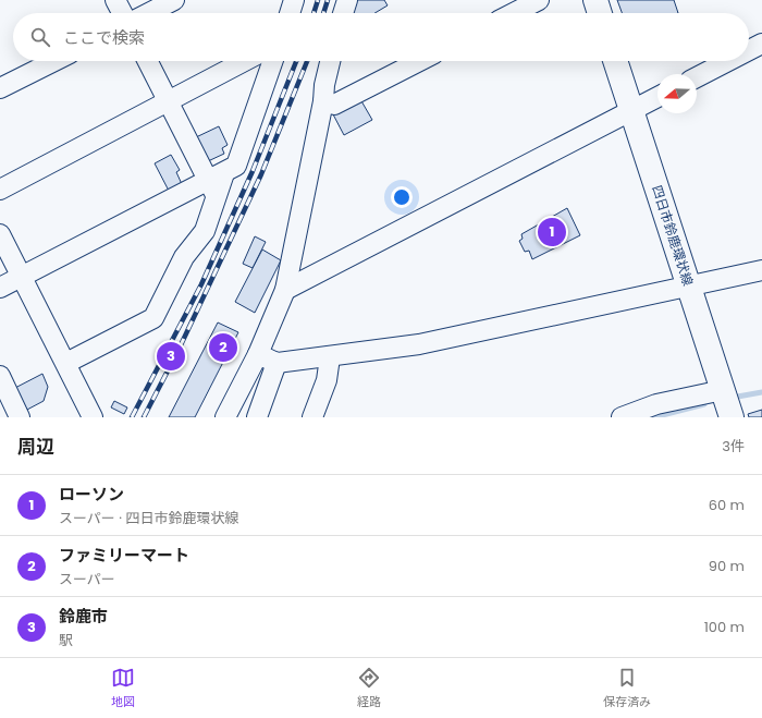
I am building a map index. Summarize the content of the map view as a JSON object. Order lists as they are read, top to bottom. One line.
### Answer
{"streets":{"main road":["四日市鈴鹿環状線"]},"north":"left","page":{"search":"ここで検索","pins":["1","2","3"],"heading":["周辺","3件"],"list":[{"mark":"1","name":"ローソン","note":"スーパー · 四日市鈴鹿環状線","value":"60 m"},{"mark":"2","name":"ファミリーマート","note":"スーパー","value":"90 m"},{"mark":"3","name":"鈴鹿市","note":"駅","value":"100 m"}],"nav":["地図","経路","保存済み"]}}
